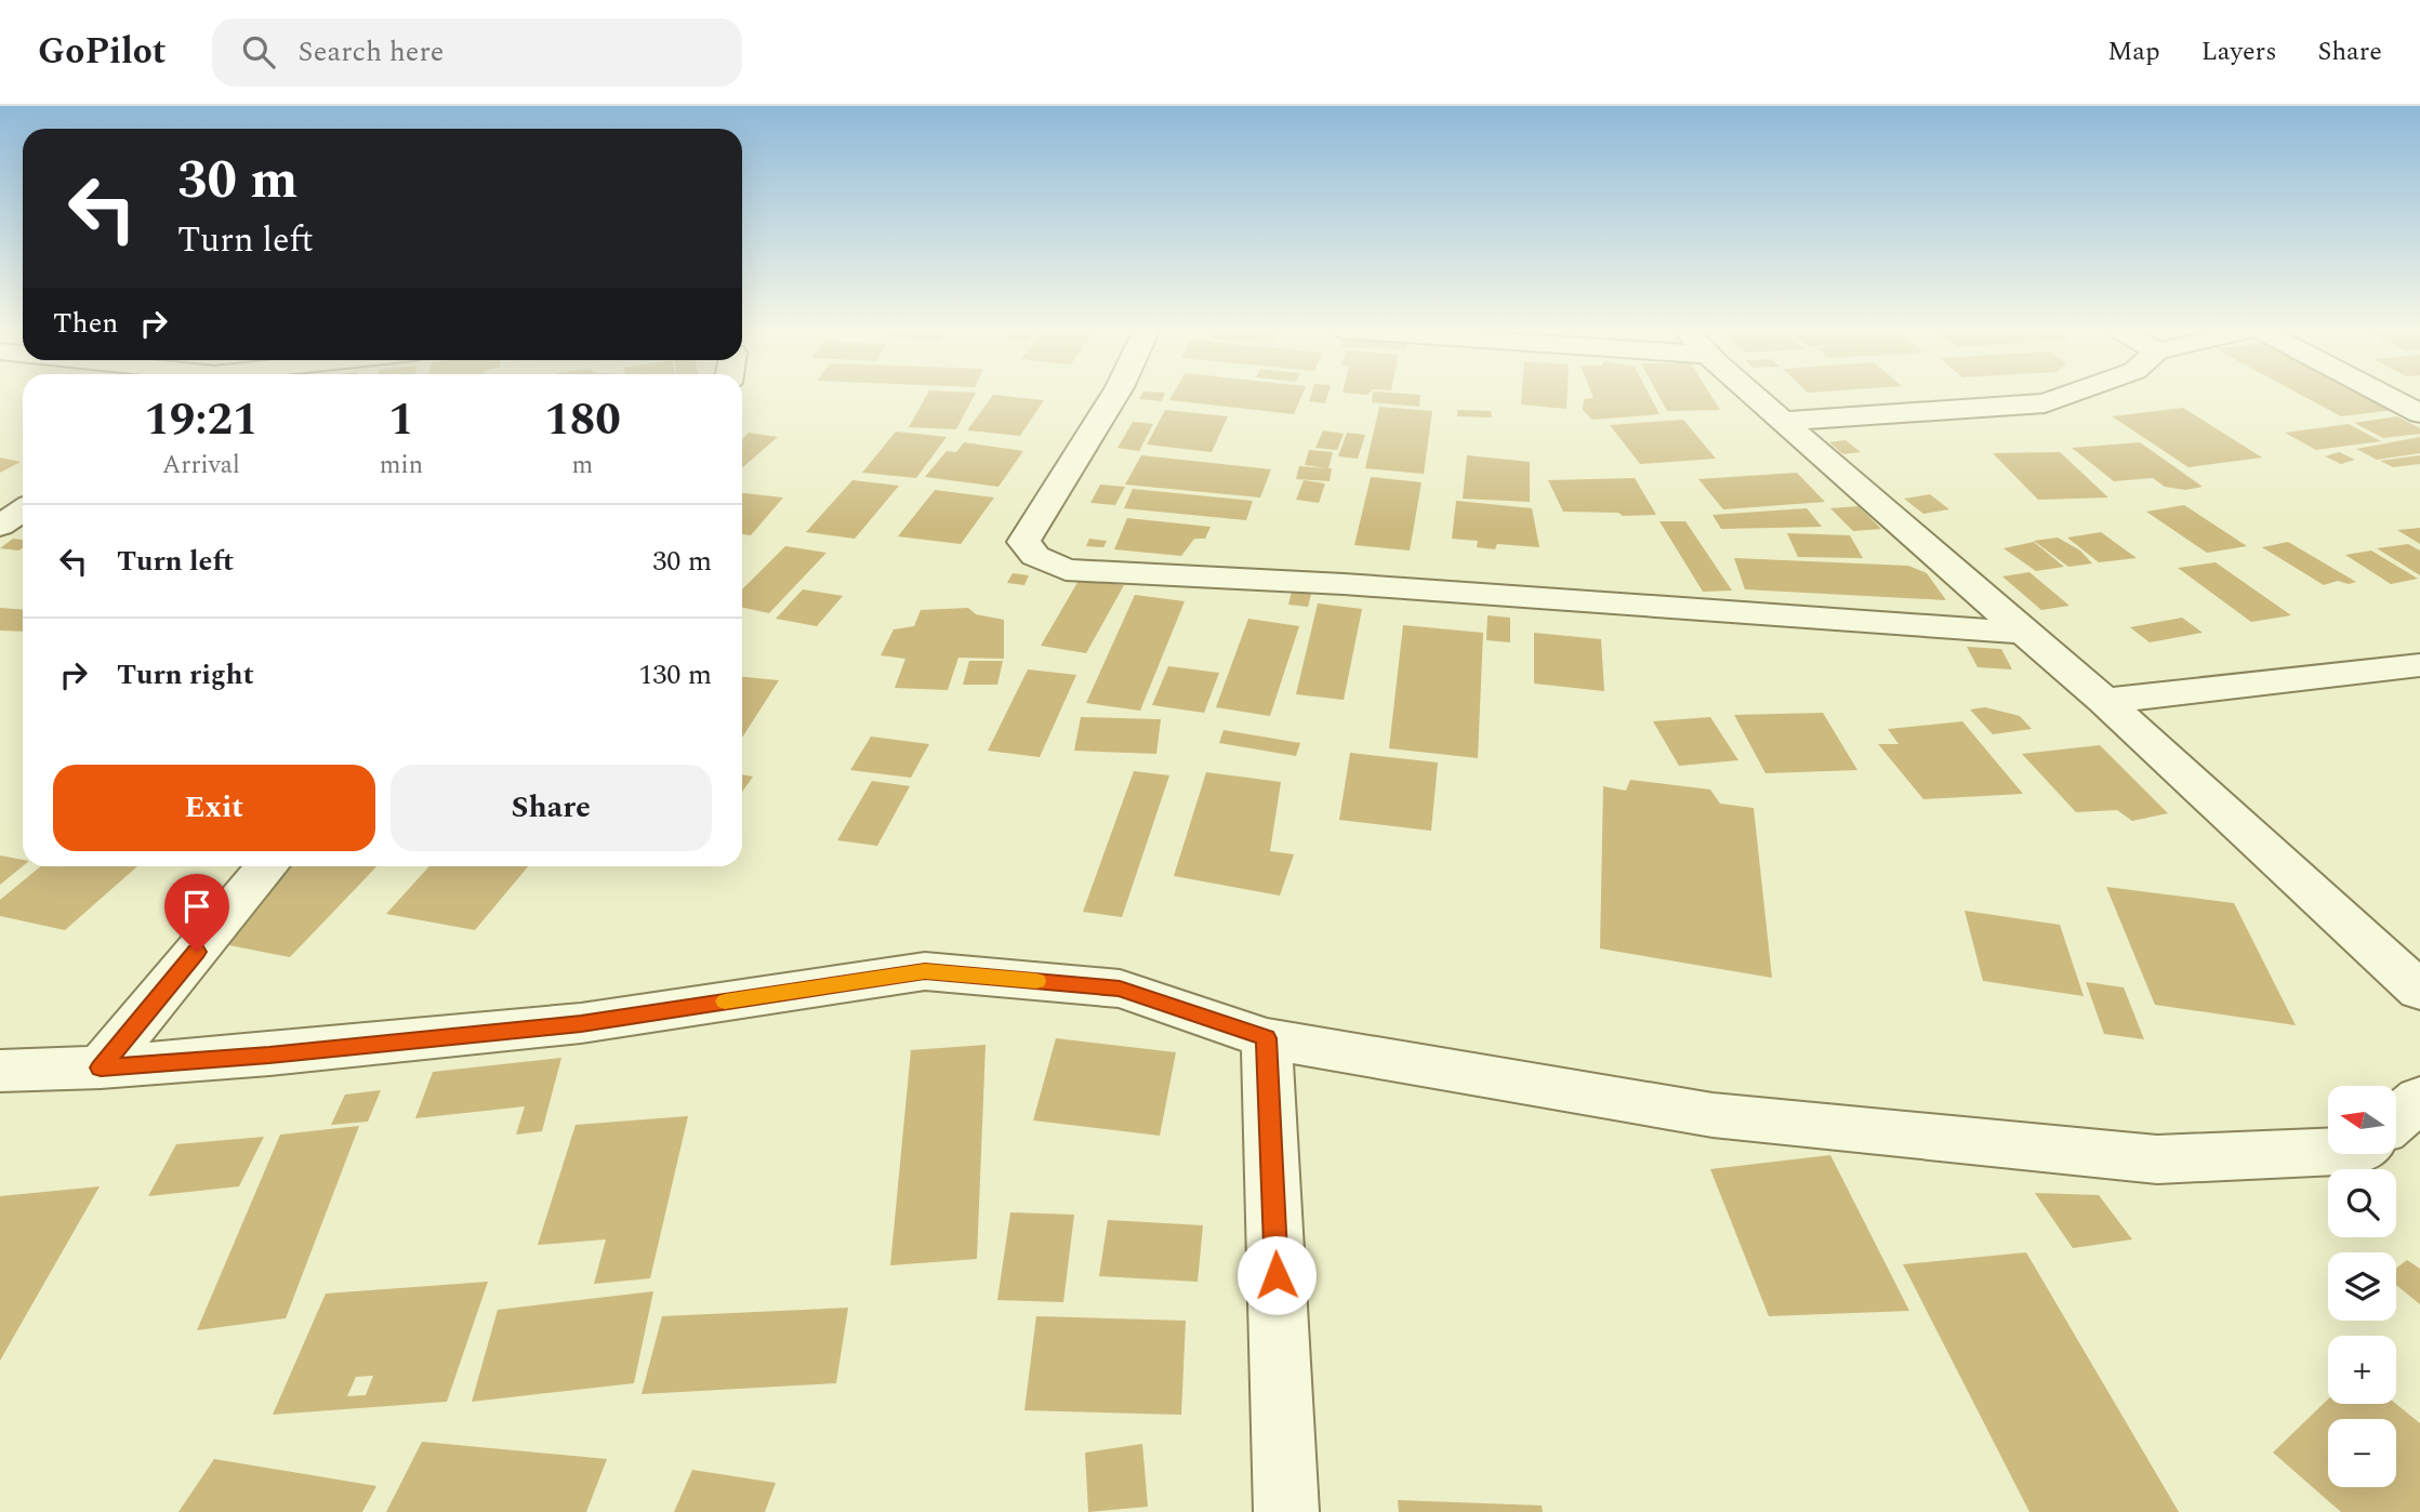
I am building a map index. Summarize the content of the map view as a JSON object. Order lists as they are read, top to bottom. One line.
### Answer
{"north":"left","page":{"header":"GoPilot","search":"Search here","nav":["Map","Layers","Share"],"turn":["30 m","Turn left"],"then":"Then","eta":["19:21","Arrival","1","min","180","m"],"list":[{"name":"Turn left","value":"30 m"},{"name":"Turn right","value":"130 m"}],"buttons":["Exit","Share"],"map_buttons":["+","−"]}}
